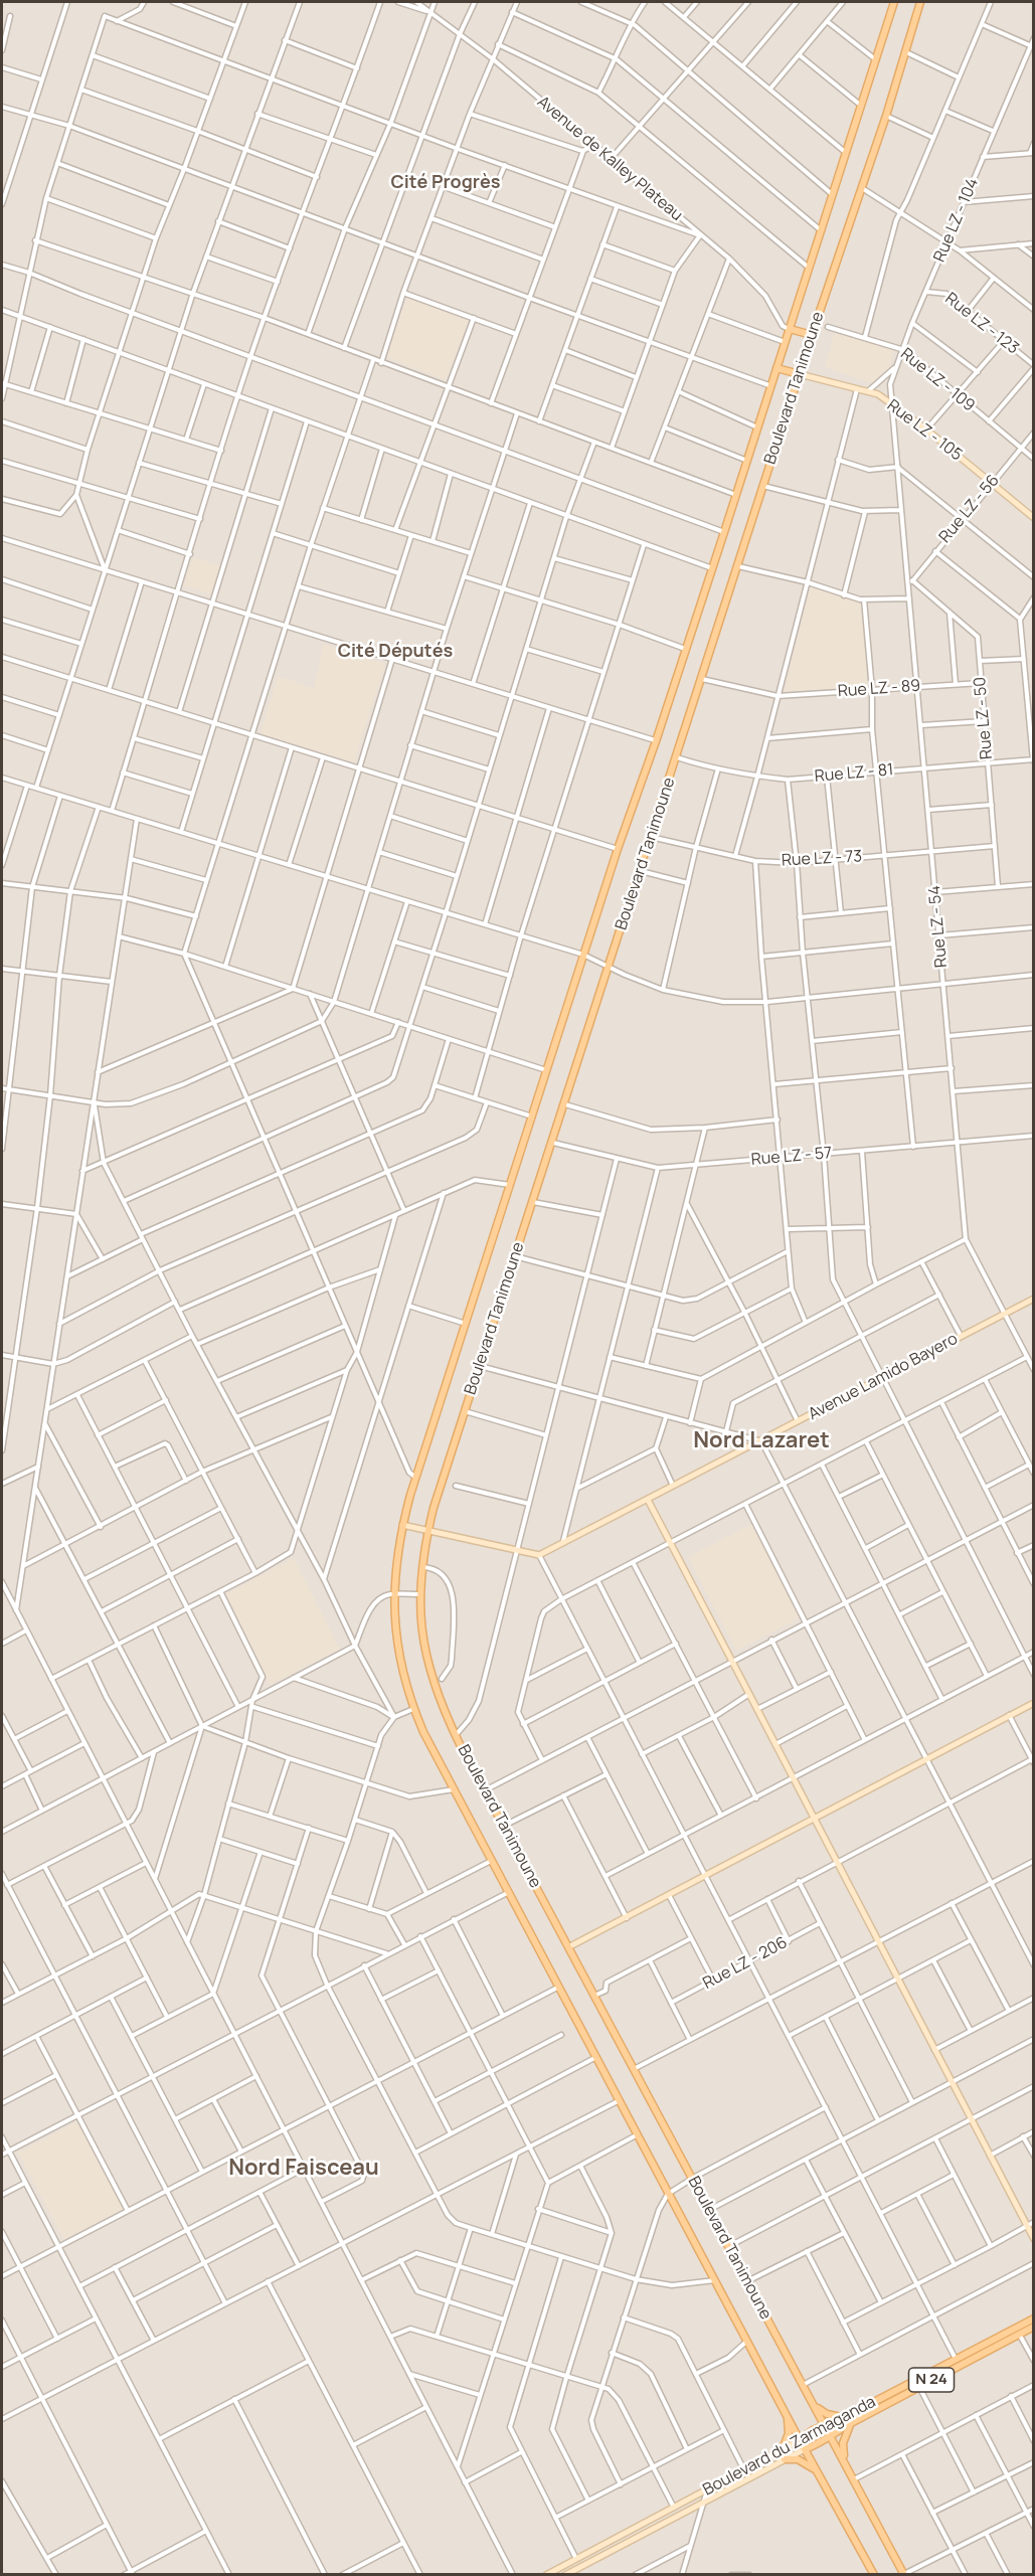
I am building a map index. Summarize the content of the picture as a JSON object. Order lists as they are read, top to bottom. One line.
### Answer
{"streets":{"main road":["Boulevard Tanimoune","N 24","Boulevard du Zarmaganda"],"street":["Avenue de Kalley Plateau","Rue LZ - 104","Rue LZ - 123","Rue LZ - 109","Rue LZ - 105","Rue LZ - 56","Rue LZ - 89","Rue LZ - 50","Rue LZ - 81","Rue LZ - 73","Rue LZ - 54","Rue LZ - 57","Avenue Lamido Bayero","Rue LZ - 206"]},"crossings":[["Avenue de Kalley Plateau","Boulevard Tanimoune"],["Rue LZ - 104","Rue LZ - 123"],["Rue LZ - 104","Rue LZ - 109"],["Rue LZ - 104","Rue LZ - 105"],["Rue LZ - 104","Rue LZ - 54"],["Rue LZ - 109","Rue LZ - 56"],["Boulevard Tanimoune","Rue LZ - 105"],["Boulevard Tanimoune","Rue LZ - 89"],["Boulevard Tanimoune","Rue LZ - 81"],["Boulevard Tanimoune","Rue LZ - 73"],["Boulevard Tanimoune","Rue LZ - 57"],["Boulevard Tanimoune","Boulevard du Zarmaganda"],["Rue LZ - 105","Rue LZ - 56"],["Rue LZ - 56","Rue LZ - 50"],["Rue LZ - 56","Rue LZ - 54"],["Rue LZ - 89","Rue LZ - 50"],["Rue LZ - 89","Rue LZ - 54"],["Rue LZ - 50","Rue LZ - 81"],["Rue LZ - 50","Rue LZ - 73"],["Rue LZ - 81","Rue LZ - 54"],["Rue LZ - 73","Rue LZ - 54"],["Rue LZ - 54","Rue LZ - 57"],["Rue LZ - 54","Avenue Lamido Bayero"]],"districts":["Cité Progrès","Cité Députés","Nord Lazaret","Nord Faisceau"]}
